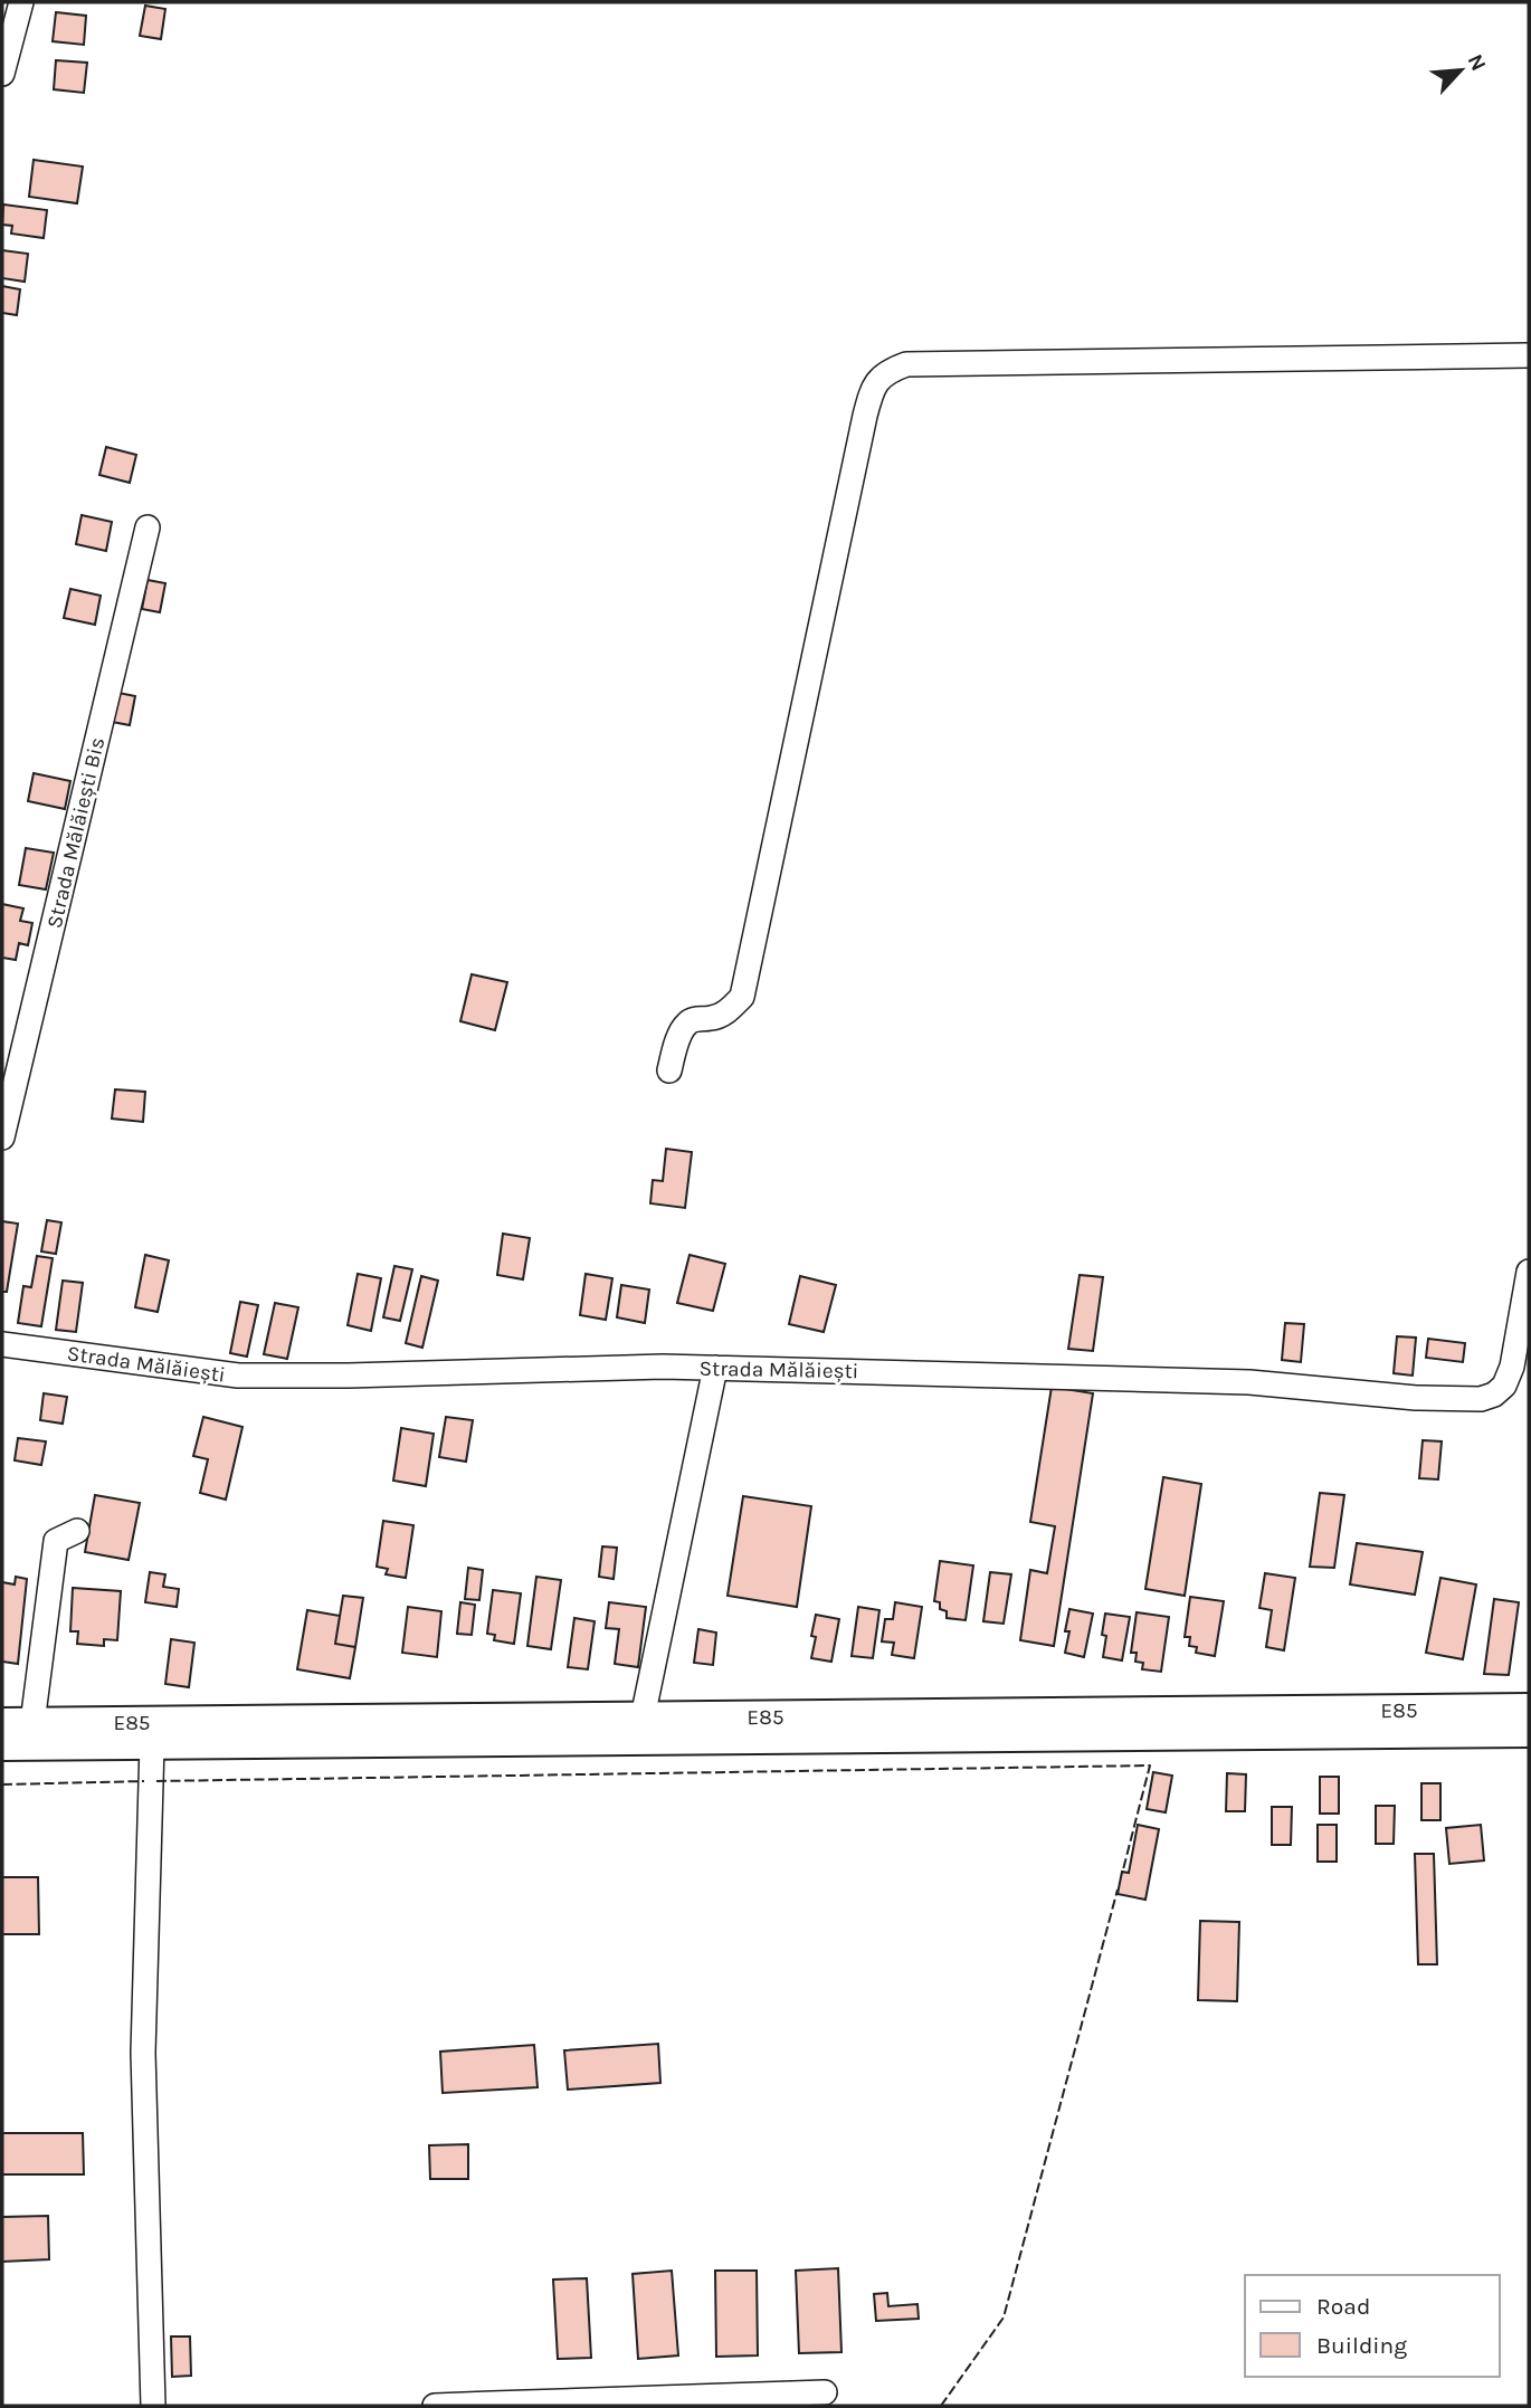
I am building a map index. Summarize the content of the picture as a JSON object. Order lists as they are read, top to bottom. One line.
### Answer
{"streets":{"main road":["E85"],"street":["Strada Mălăiești Bis","Strada Mălăiești"]},"legend":["Road","Building"],"north":"top right"}
